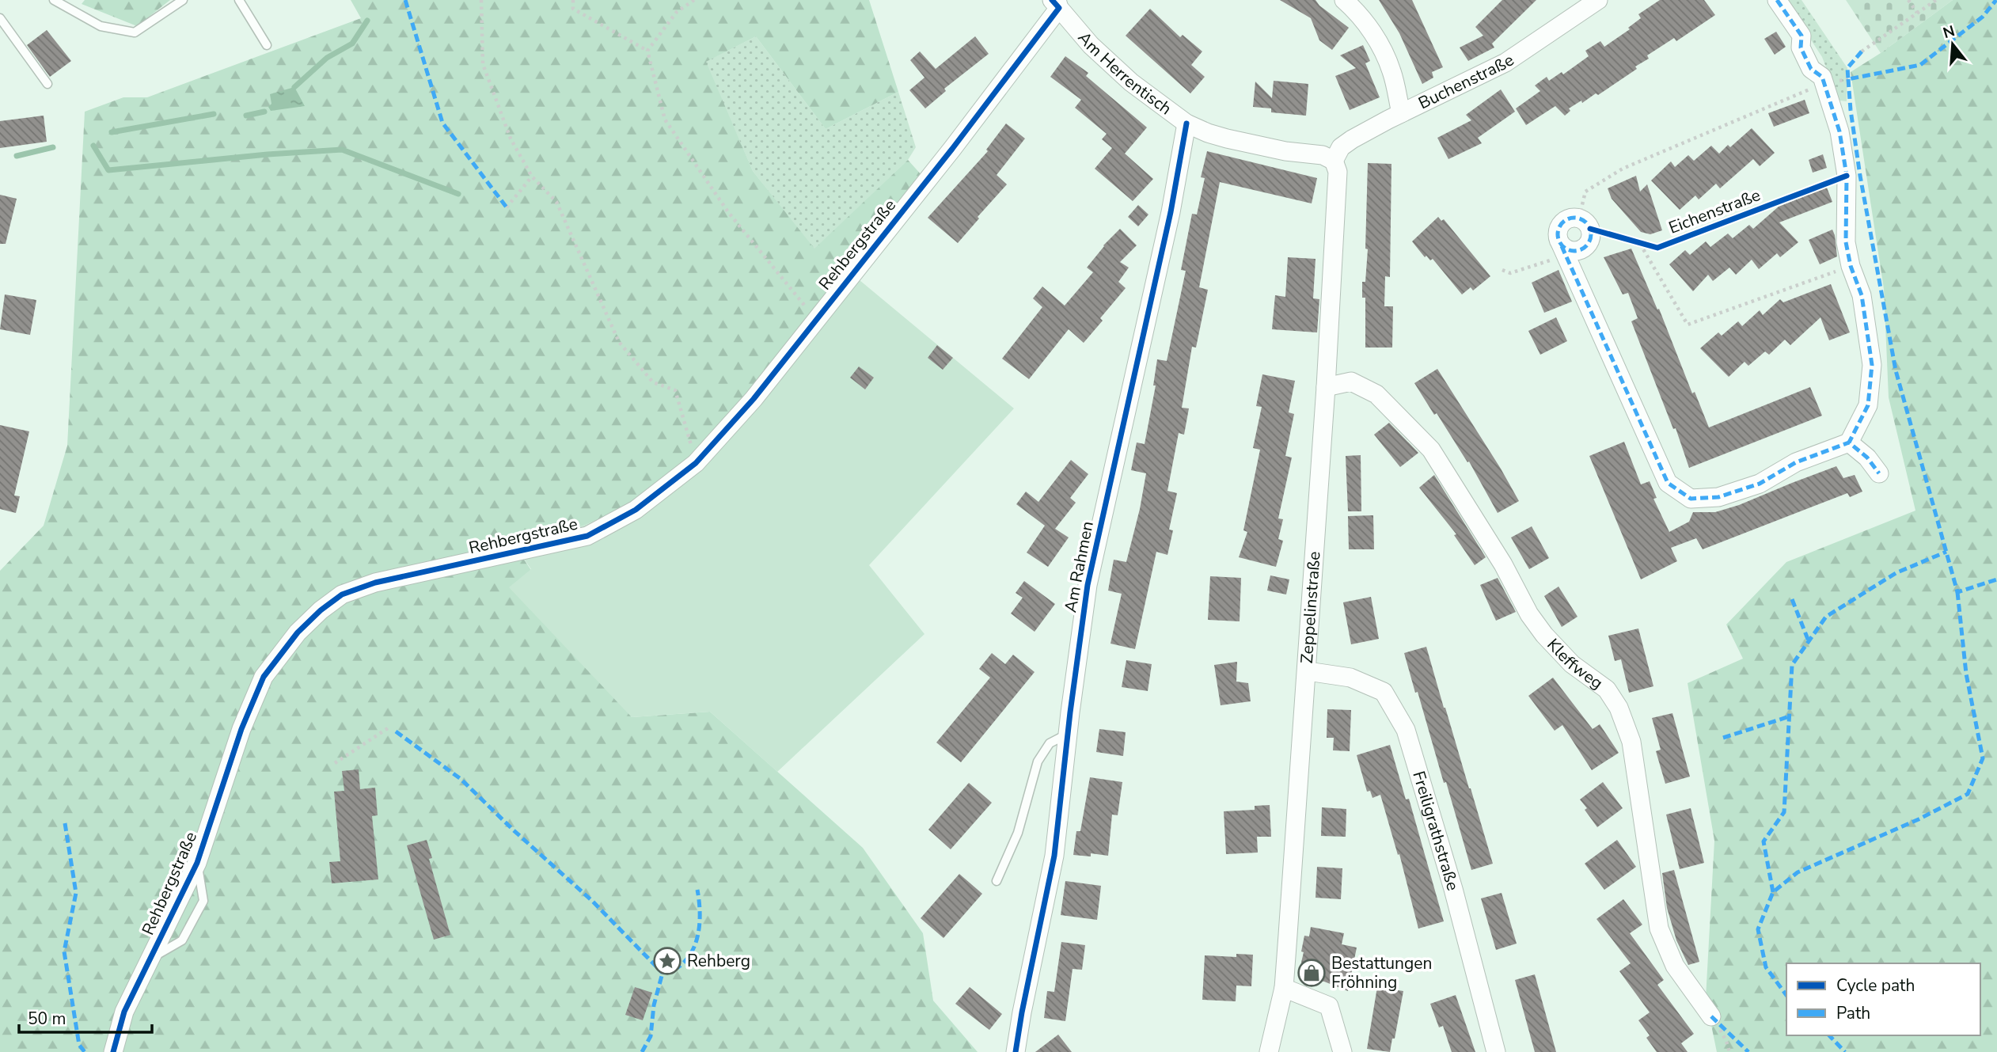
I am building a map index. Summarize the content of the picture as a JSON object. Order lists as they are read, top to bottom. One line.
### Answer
{"streets":{"street":["Am Herrentisch","Buchenstraße","Rehbergstraße","Am Rahmen","Zeppelinstraße","Kleffweg","Freiligrathstraße"],"cycle path":["Eichenstraße"]},"crossings":[["Am Herrentisch","Buchenstraße"],["Am Herrentisch","Rehbergstraße"],["Am Herrentisch","Am Rahmen"],["Am Herrentisch","Zeppelinstraße"],["Buchenstraße","Zeppelinstraße"],["Zeppelinstraße","Kleffweg"],["Zeppelinstraße","Freiligrathstraße"]],"places":{"place":["Rehberg"],"shop":["Bestattungen Fröhning"]},"legend":["Cycle path","Path"],"scale_bar":"50 m","north":"top"}
